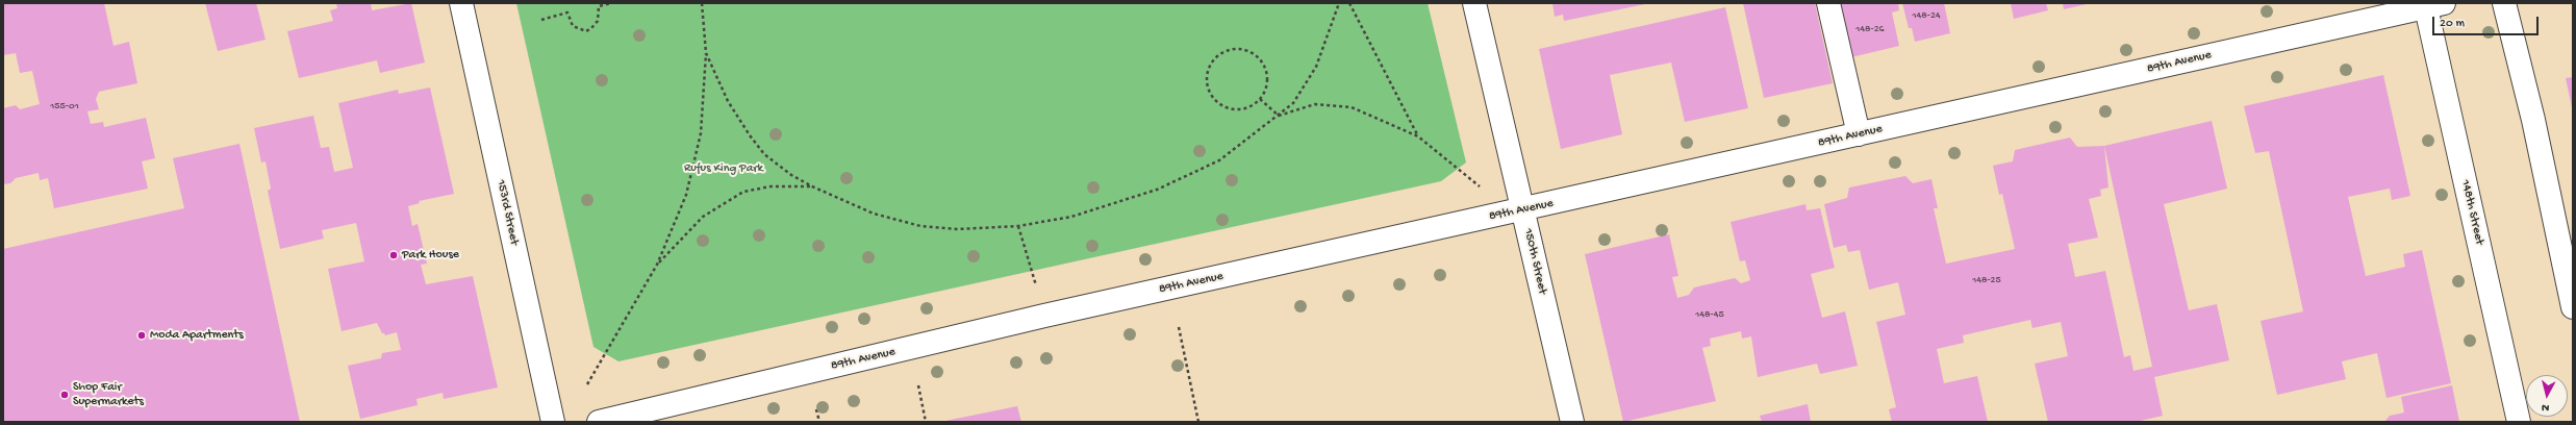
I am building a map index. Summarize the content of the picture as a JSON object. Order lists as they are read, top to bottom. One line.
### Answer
{"streets":{"street":["89th Avenue","153rd Street","148th Street","150th Street"]},"crossings":[["89th Avenue","148th Street"],["89th Avenue","150th Street"]],"parks":["Rufus King Park"],"places":["Park House","Moda Apartments","Shop Fair Supermarkets"],"house_numbers":["148-24","148-26","155-01","148-25","148-45"],"scale_bar":"20 m","north":"bottom"}
